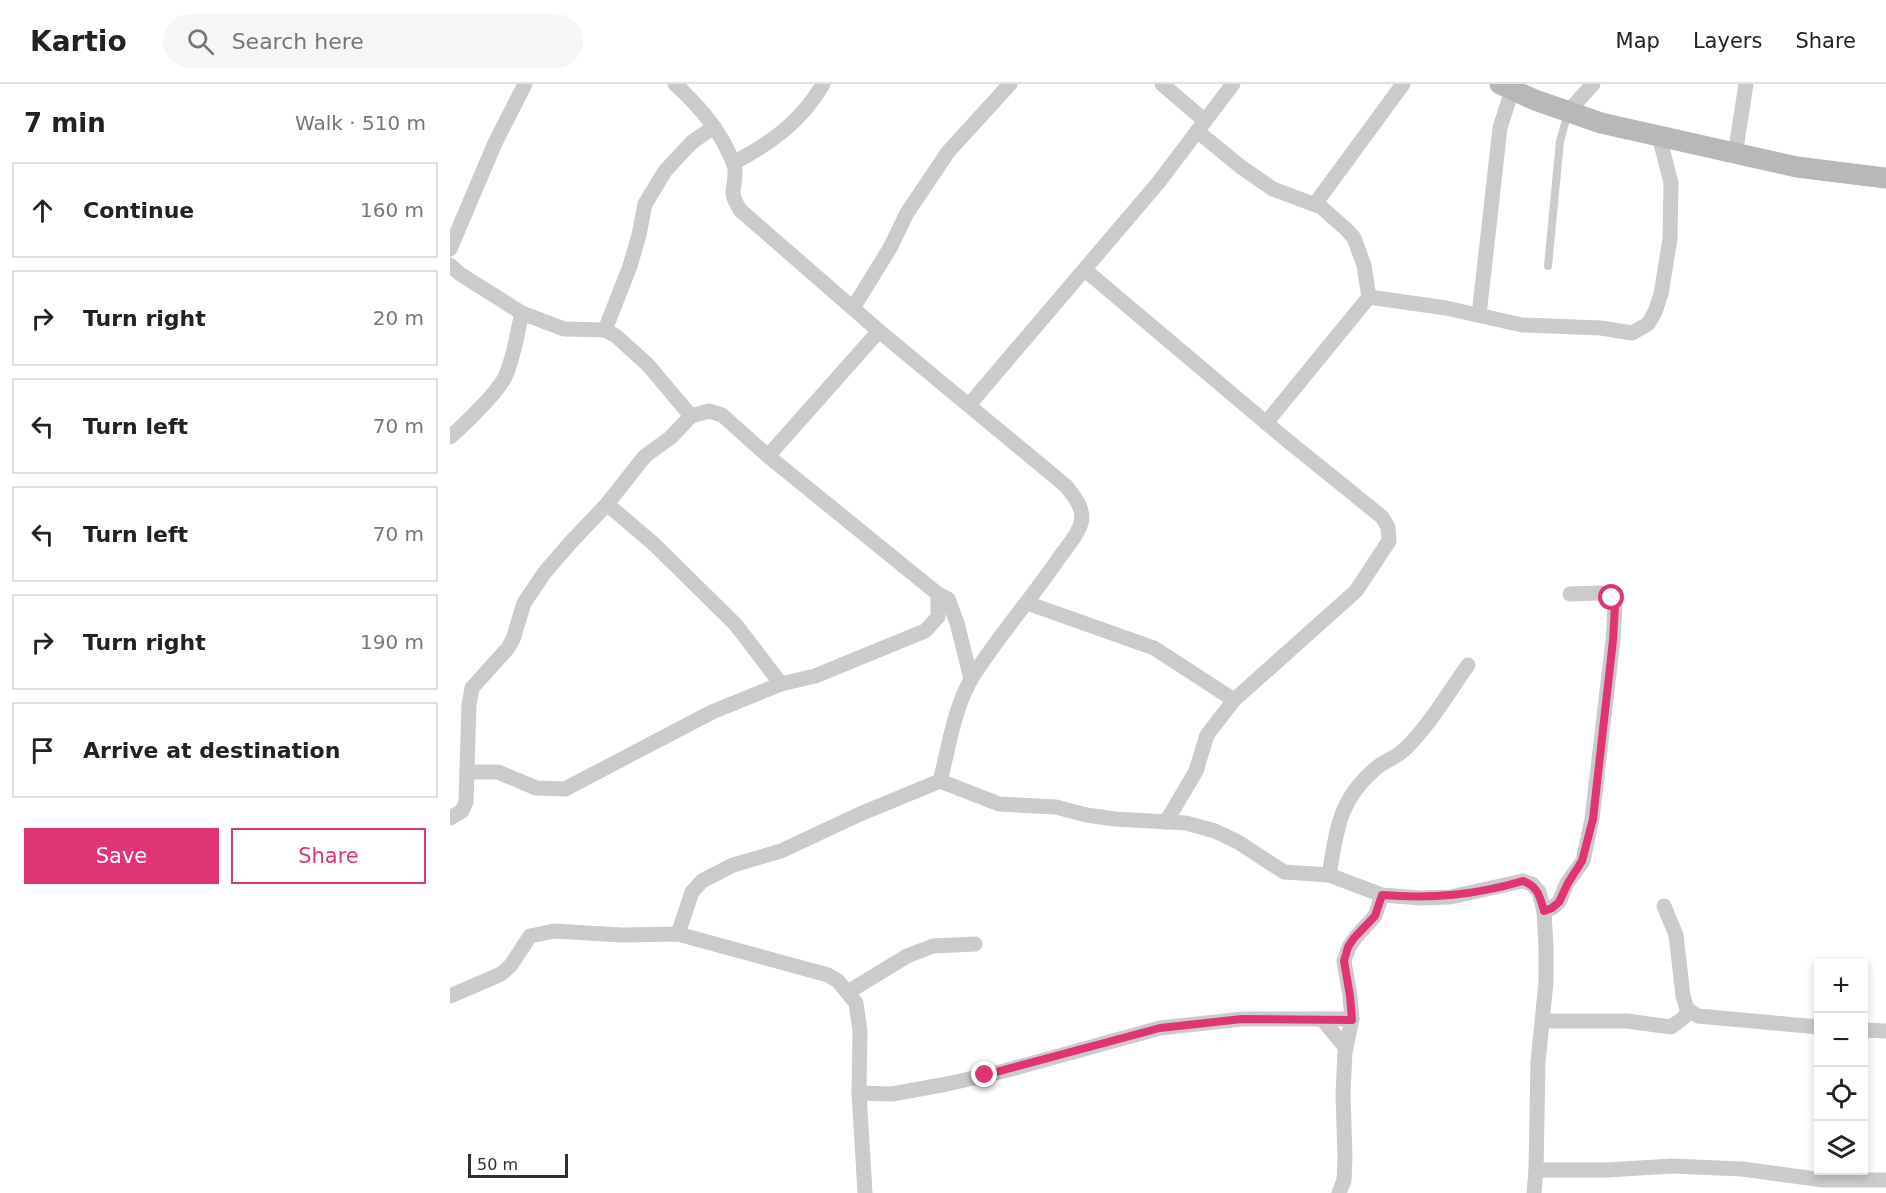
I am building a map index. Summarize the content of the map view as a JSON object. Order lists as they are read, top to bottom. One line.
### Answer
{"scale_bar":"50 m","page":{"header":"Kartio","search":"Search here","nav":["Map","Layers","Share"],"heading":["7 min","Walk · 510 m"],"list":[["Continue","160 m"],["Turn right","20 m"],["Turn left","70 m"],["Turn left","70 m"],["Turn right","190 m"],"Arrive at destination"],"buttons":["Save","Share"],"map_buttons":["+","−"],"scale":"50 m"}}
